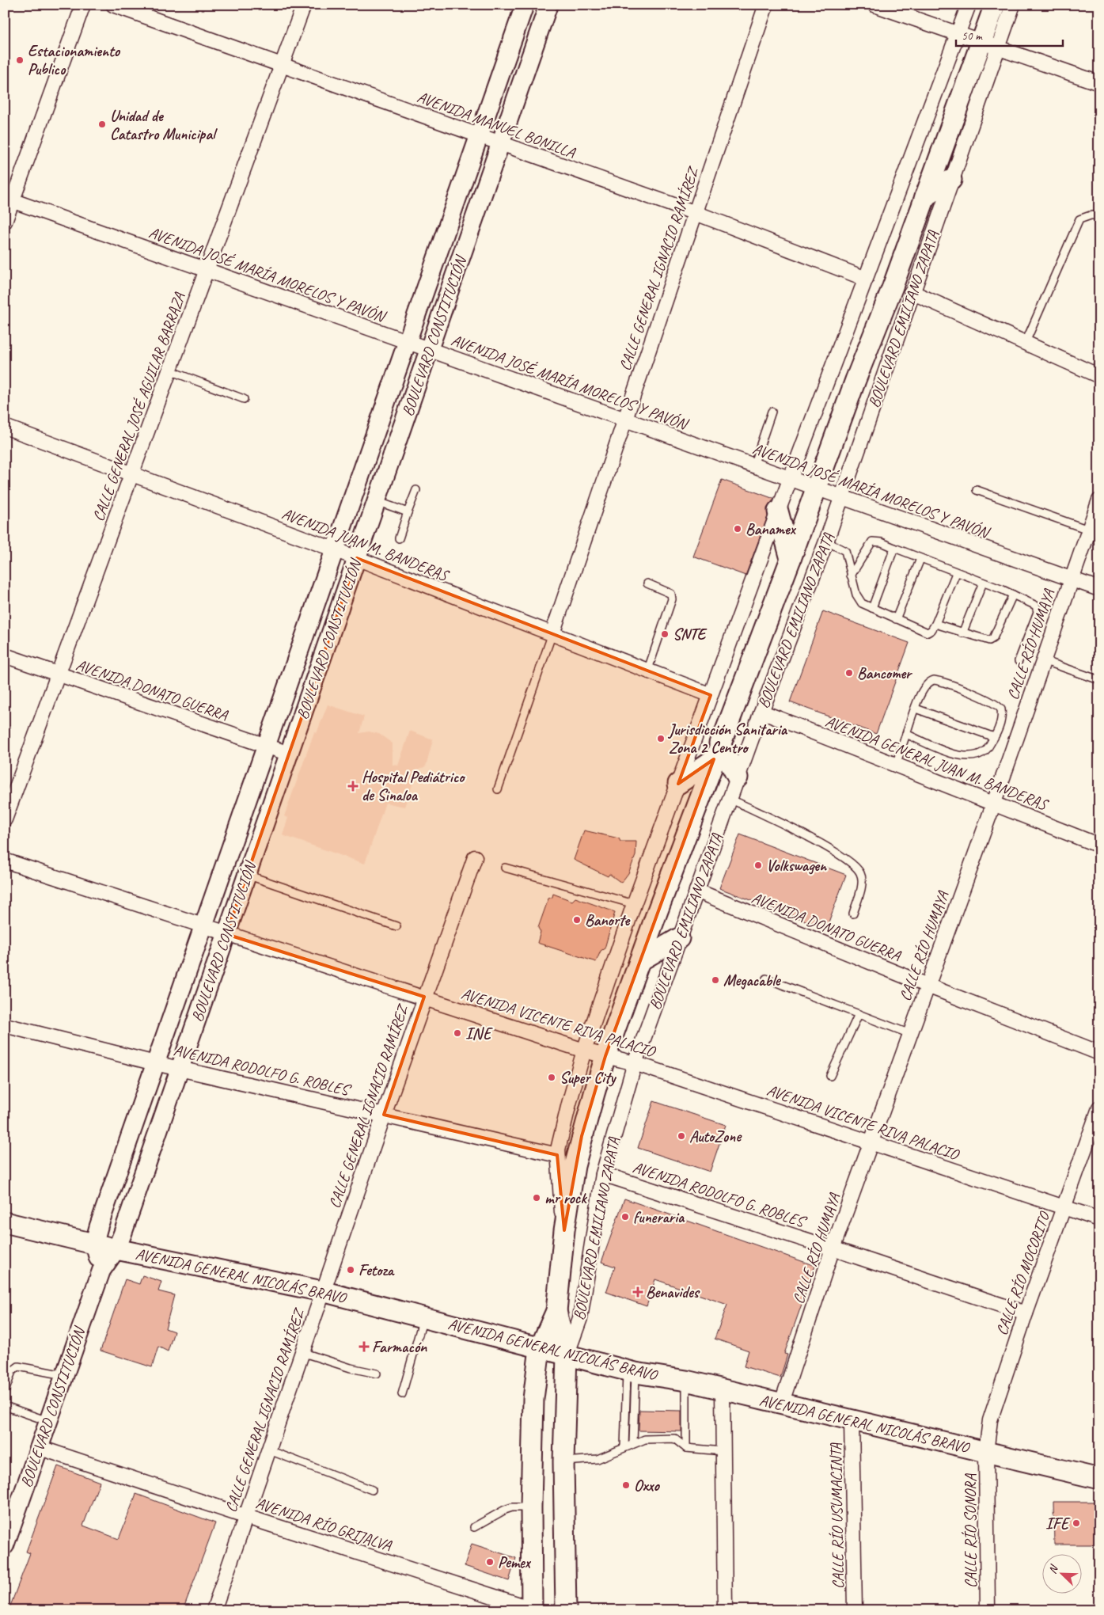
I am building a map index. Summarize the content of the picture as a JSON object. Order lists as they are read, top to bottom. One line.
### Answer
{"streets":{"main road":["BOULEVARD EMILIANO ZAPATA","AVENIDA GENERAL NICOLÁS BRAVO"],"street":["AVENIDA MANUEL BONILLA","CALLE GENERAL IGNACIO RAMÍREZ","AVENIDA JOSÉ MARÍA MORELOS Y PAVÓN","BOULEVARD CONSTITUCIÓN","CALLE GENERAL JOSÉ AGUILAR BARRAZA","AVENIDA JUAN M. BANDERAS","CALLE RÍO HUMAYA","AVENIDA DONATO GUERRA","AVENIDA GENERAL JUAN M. BANDERAS","AVENIDA VICENTE RIVA PALACIO","AVENIDA RODOLFO G. ROBLES","CALLE RÍO MOCORITO","CALLE RÍO USUMACINTA","AVENIDA RÍO GRIJALVA","CALLE RÍO SONORA"]},"crossings":[["AVENIDA MANUEL BONILLA","CALLE GENERAL IGNACIO RAMÍREZ"],["AVENIDA MANUEL BONILLA","BOULEVARD EMILIANO ZAPATA"],["AVENIDA MANUEL BONILLA","BOULEVARD CONSTITUCIÓN"],["AVENIDA MANUEL BONILLA","CALLE GENERAL JOSÉ AGUILAR BARRAZA"],["CALLE GENERAL IGNACIO RAMÍREZ","AVENIDA JOSÉ MARÍA MORELOS Y PAVÓN"],["CALLE GENERAL IGNACIO RAMÍREZ","AVENIDA JUAN M. BANDERAS"],["CALLE GENERAL IGNACIO RAMÍREZ","AVENIDA VICENTE RIVA PALACIO"],["CALLE GENERAL IGNACIO RAMÍREZ","AVENIDA RODOLFO G. ROBLES"],["CALLE GENERAL IGNACIO RAMÍREZ","AVENIDA GENERAL NICOLÁS BRAVO"],["CALLE GENERAL IGNACIO RAMÍREZ","AVENIDA RÍO GRIJALVA"],["AVENIDA JOSÉ MARÍA MORELOS Y PAVÓN","BOULEVARD EMILIANO ZAPATA"],["AVENIDA JOSÉ MARÍA MORELOS Y PAVÓN","BOULEVARD CONSTITUCIÓN"],["AVENIDA JOSÉ MARÍA MORELOS Y PAVÓN","CALLE GENERAL JOSÉ AGUILAR BARRAZA"],["AVENIDA JOSÉ MARÍA MORELOS Y PAVÓN","CALLE RÍO HUMAYA"],["BOULEVARD EMILIANO ZAPATA","AVENIDA JUAN M. BANDERAS"],["BOULEVARD EMILIANO ZAPATA","AVENIDA DONATO GUERRA"],["BOULEVARD EMILIANO ZAPATA","AVENIDA GENERAL JUAN M. BANDERAS"],["BOULEVARD EMILIANO ZAPATA","AVENIDA VICENTE RIVA PALACIO"],["BOULEVARD EMILIANO ZAPATA","AVENIDA RODOLFO G. ROBLES"],["BOULEVARD EMILIANO ZAPATA","AVENIDA GENERAL NICOLÁS BRAVO"],["BOULEVARD EMILIANO ZAPATA","AVENIDA RÍO GRIJALVA"],["BOULEVARD CONSTITUCIÓN","AVENIDA JUAN M. BANDERAS"],["BOULEVARD CONSTITUCIÓN","AVENIDA DONATO GUERRA"],["BOULEVARD CONSTITUCIÓN","AVENIDA VICENTE RIVA PALACIO"],["BOULEVARD CONSTITUCIÓN","AVENIDA RODOLFO G. ROBLES"],["BOULEVARD CONSTITUCIÓN","AVENIDA GENERAL NICOLÁS BRAVO"],["BOULEVARD CONSTITUCIÓN","AVENIDA RÍO GRIJALVA"],["CALLE GENERAL JOSÉ AGUILAR BARRAZA","AVENIDA JUAN M. BANDERAS"],["CALLE GENERAL JOSÉ AGUILAR BARRAZA","AVENIDA DONATO GUERRA"],["CALLE RÍO HUMAYA","AVENIDA DONATO GUERRA"],["CALLE RÍO HUMAYA","AVENIDA GENERAL JUAN M. BANDERAS"],["CALLE RÍO HUMAYA","AVENIDA VICENTE RIVA PALACIO"],["CALLE RÍO HUMAYA","AVENIDA RODOLFO G. ROBLES"],["CALLE RÍO HUMAYA","AVENIDA GENERAL NICOLÁS BRAVO"],["AVENIDA VICENTE RIVA PALACIO","CALLE RÍO MOCORITO"],["AVENIDA RODOLFO G. ROBLES","CALLE RÍO MOCORITO"],["CALLE RÍO MOCORITO","AVENIDA GENERAL NICOLÁS BRAVO"],["CALLE RÍO MOCORITO","CALLE RÍO SONORA"],["AVENIDA GENERAL NICOLÁS BRAVO","CALLE RÍO USUMACINTA"],["AVENIDA GENERAL NICOLÁS BRAVO","CALLE RÍO SONORA"]],"places":{"other":["Estacionamiento Publico","Unidad de Catastro Municipal","Banamex","SNTE","Bancomer","Jurisdicción Sanitaria Zona 2 Centro","Volkswagen","Banorte","Megacable","INE","Super City","AutoZone","mr rock","funeraria","Fetoza","Oxxo","IFE","Pemex"],"health":["Hospital Pediátrico de Sinaloa","Benavides","Farmacón"]},"scale_bar":"50 m","north":"top left"}
